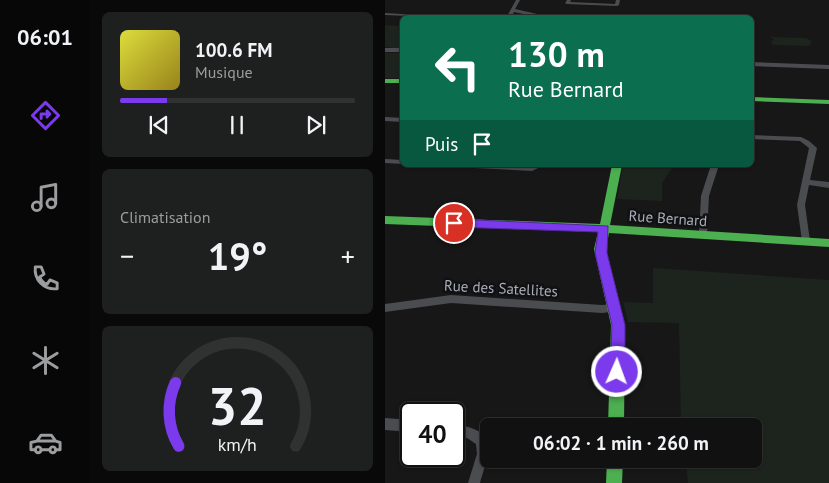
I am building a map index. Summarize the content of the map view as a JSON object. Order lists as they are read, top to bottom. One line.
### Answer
{"streets":{"street":["Rue Bernard","Rue des Satellites"]},"page":{"tabs":"06:01","turn":["130 m","Rue Bernard"],"song":["100.6 FM","Musique"],"then":"Puis","tile":"Climatisation","heat":["−","19°","+"],"limit":"40","trip":"06:02 · 1 min · 260 m","gauge":["32","km/h"]}}
